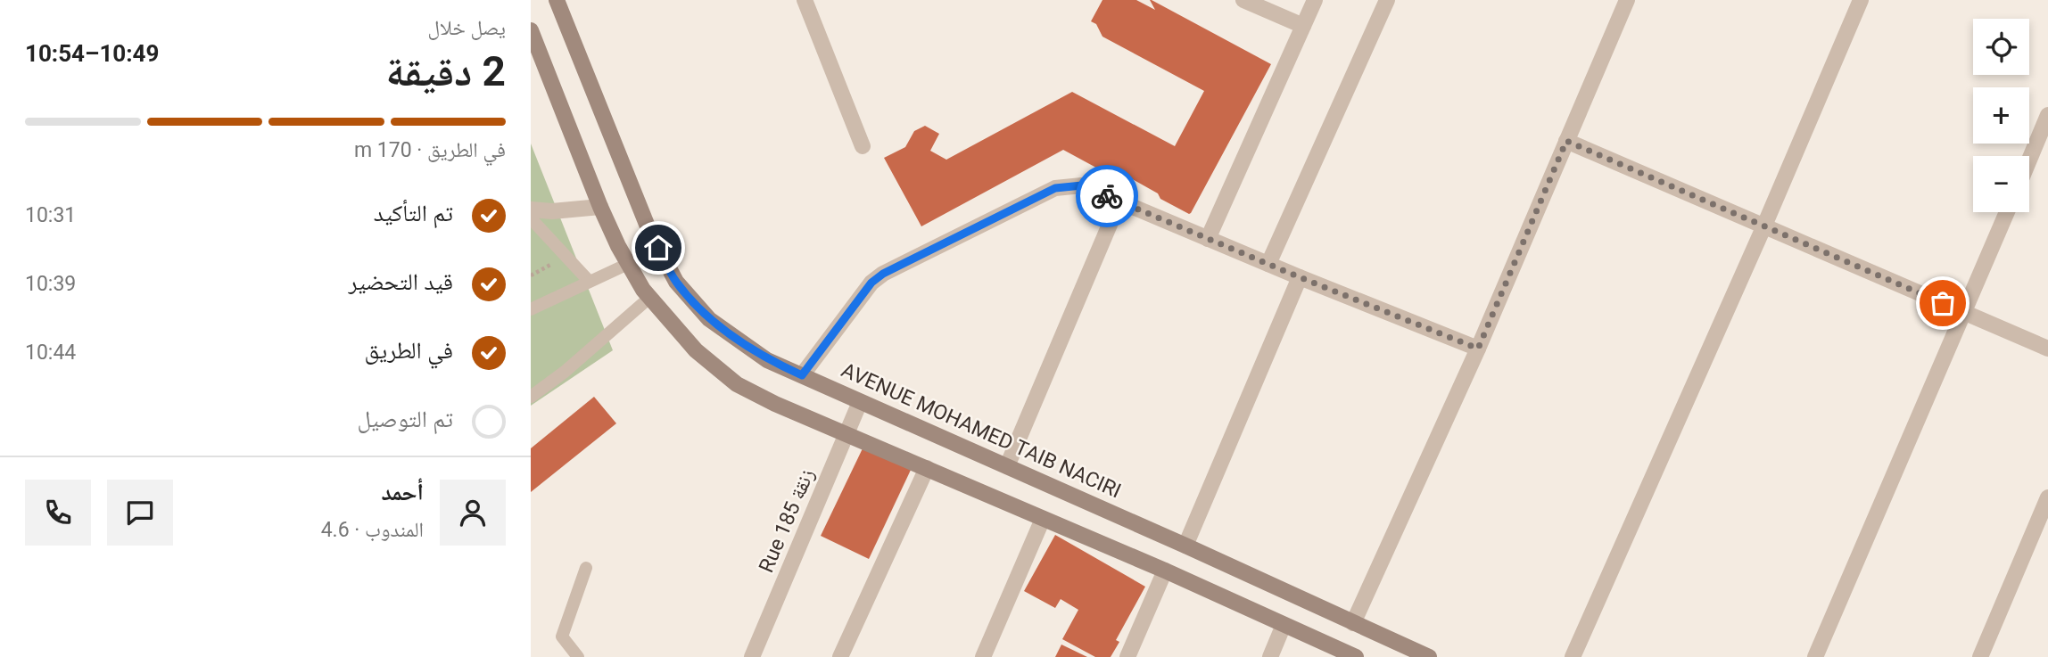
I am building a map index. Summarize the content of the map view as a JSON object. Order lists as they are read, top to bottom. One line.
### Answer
{"streets":{"street":["AVENUE MOHAMED TAIB NACIRI","Rue 185 زنقة"]},"crossings":[["AVENUE MOHAMED TAIB NACIRI","Rue 185 زنقة"]],"page":{"heading":["2 دقيقة","يصل خلال","10:49–10:54"],"panel":["أحمد","المندوب · 4.6"],"map_buttons":["+","−"],"bar":"في الطريق · 170 m","list":[["تم التأكيد","10:31"],["قيد التحضير","10:39"],["في الطريق","10:44"],"تم التوصيل"]}}
